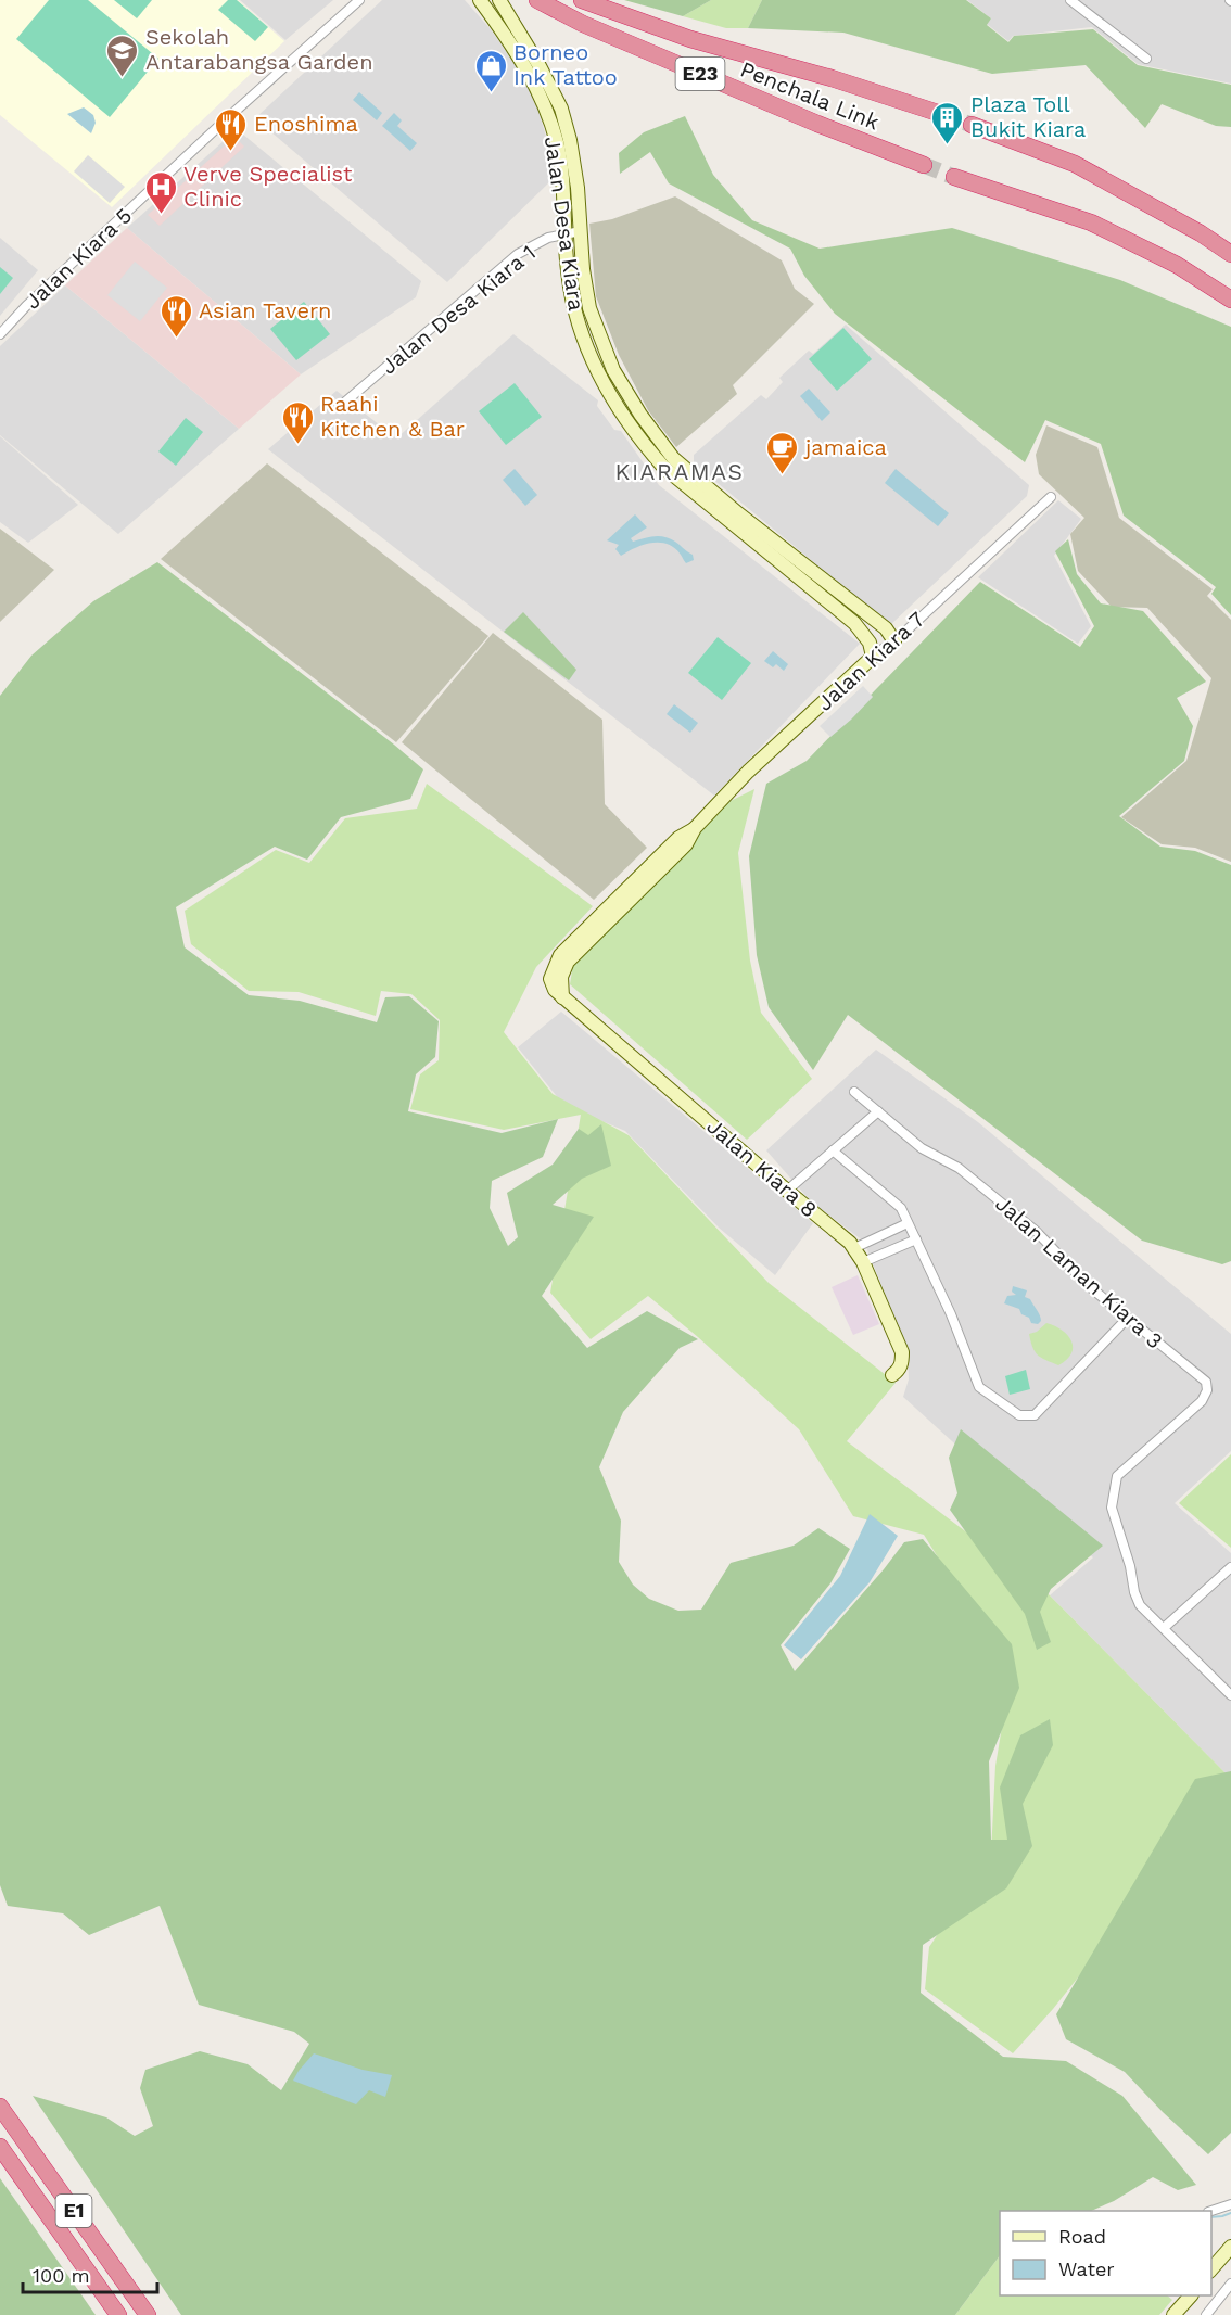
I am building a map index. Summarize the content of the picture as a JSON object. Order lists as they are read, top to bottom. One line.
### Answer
{"streets":{"highway":["E23","Penchala Link","E1"],"main road":["Jalan Desa Kiara","Jalan Kiara 7","Jalan Kiara 8"],"street":["Jalan Kiara 5","Jalan Desa Kiara 1","Jalan Laman Kiara 3"]},"crossings":[["Jalan Desa Kiara","Jalan Desa Kiara 1"],["Jalan Desa Kiara","Jalan Kiara 7"],["Jalan Kiara 7","Jalan Kiara 8"]],"districts":["KIARAMAS"],"places":{"school or university":["Sekolah Antarabangsa Garden"],"shop":["Borneo Ink Tattoo"],"building":["Plaza Toll Bukit Kiara"],"restaurant":["Enoshima","Asian Tavern","Raahi Kitchen & Bar"],"hospital":["Verve Specialist Clinic"],"cafe":["jamaica"]},"legend":["Road","Water"],"scale_bar":"100 m"}
